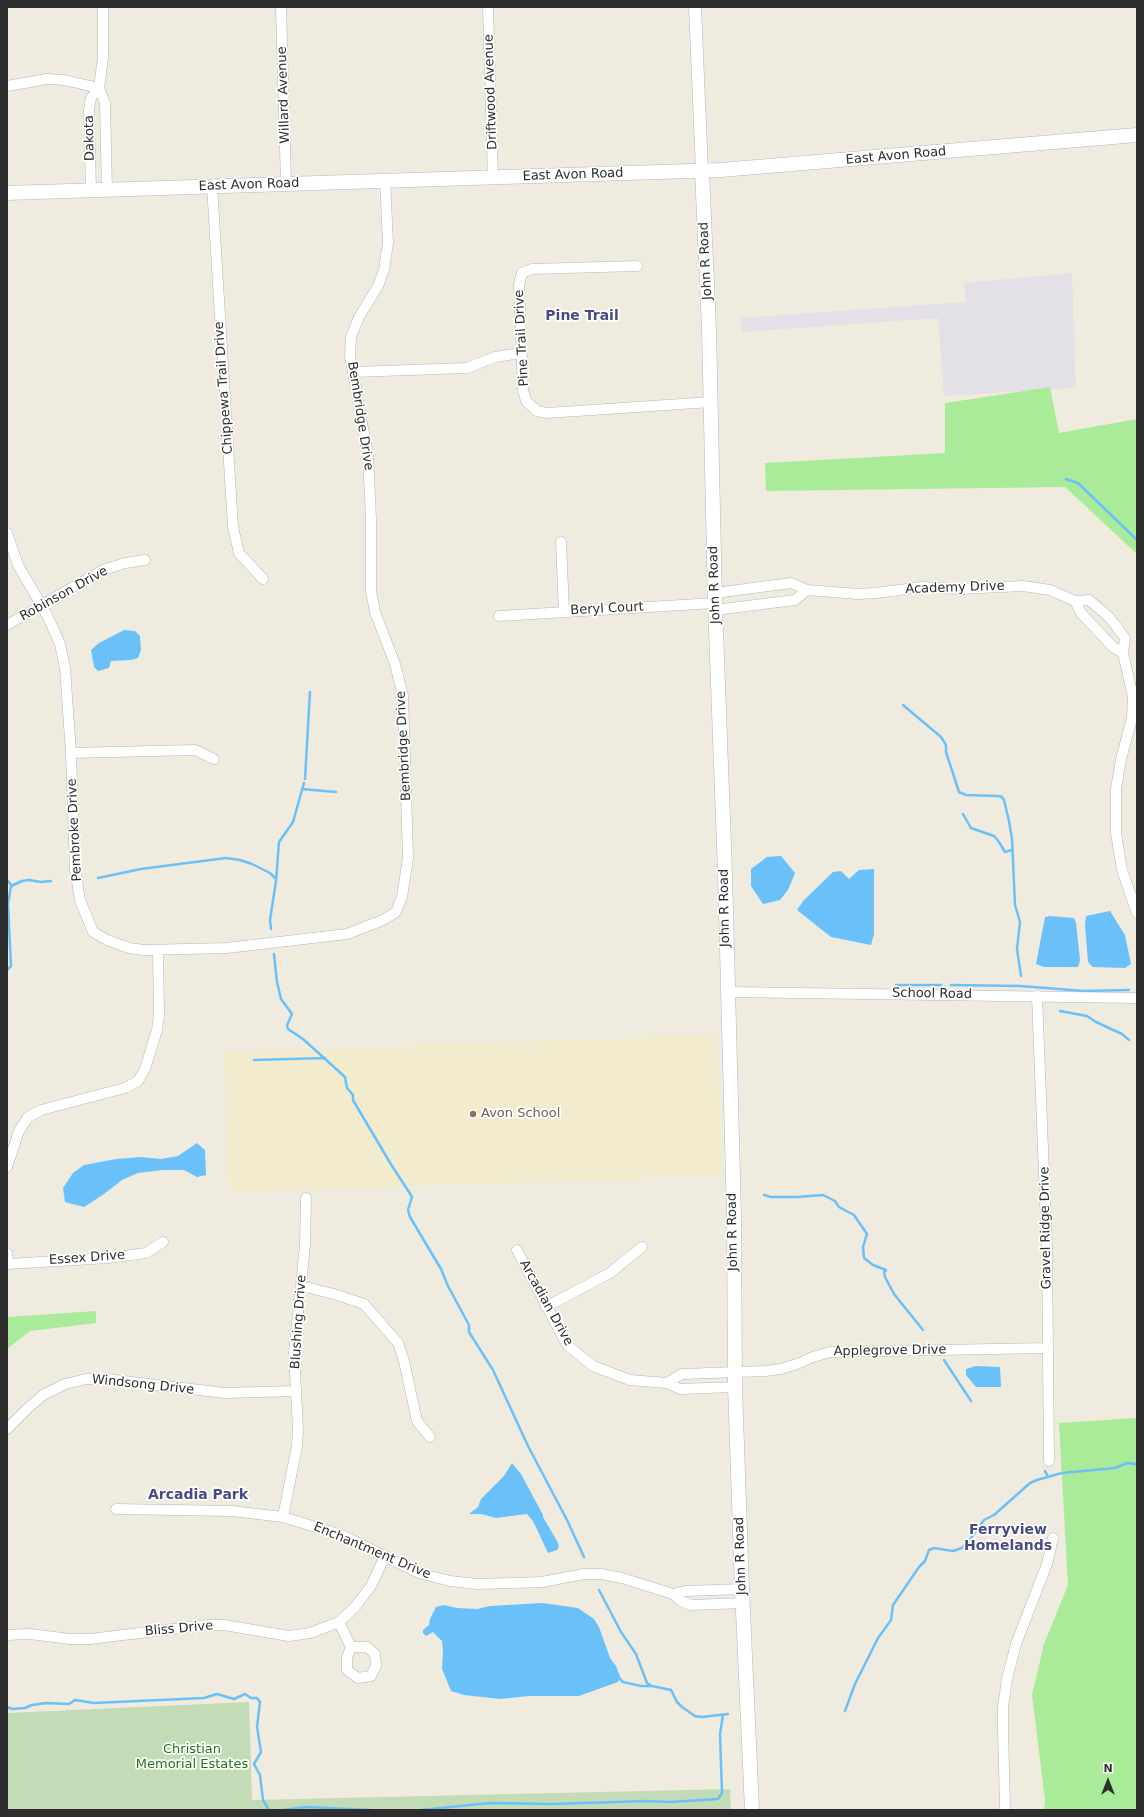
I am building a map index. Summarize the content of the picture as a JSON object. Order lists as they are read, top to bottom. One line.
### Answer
{"streets":{"main road":["East Avon Road","John R Road"],"street":["Driftwood Avenue","Willard Avenue","Dakota","Pine Trail Drive","Chippewa Trail Drive","Bembridge Drive","Academy Drive","Robinson Drive","Beryl Court","Pembroke Drive","School Road","Gravel Ridge Drive","Essex Drive","Arcadian Drive","Blushing Drive","Applegrove Drive","Windsong Drive","Enchantment Drive","Bliss Drive"]},"crossings":[["Driftwood Avenue","East Avon Road"],["Willard Avenue","East Avon Road"],["Dakota","East Avon Road"],["East Avon Road","John R Road"],["East Avon Road","Chippewa Trail Drive"],["East Avon Road","Bembridge Drive"],["John R Road","Pine Trail Drive"],["John R Road","Academy Drive"],["John R Road","Beryl Court"],["John R Road","School Road"],["John R Road","Arcadian Drive"],["John R Road","Applegrove Drive"],["John R Road","Enchantment Drive"],["Bembridge Drive","Pembroke Drive"],["Academy Drive","Beryl Court"],["Robinson Drive","Pembroke Drive"],["School Road","Gravel Ridge Drive"],["Gravel Ridge Drive","Applegrove Drive"],["Blushing Drive","Windsong Drive"],["Blushing Drive","Enchantment Drive"],["Enchantment Drive","Bliss Drive"]],"districts":["Pine Trail","Arcadia Park","Ferryview Homelands"],"parks":["Christian Memorial Estates"],"places":["Avon School"],"north":"top"}
